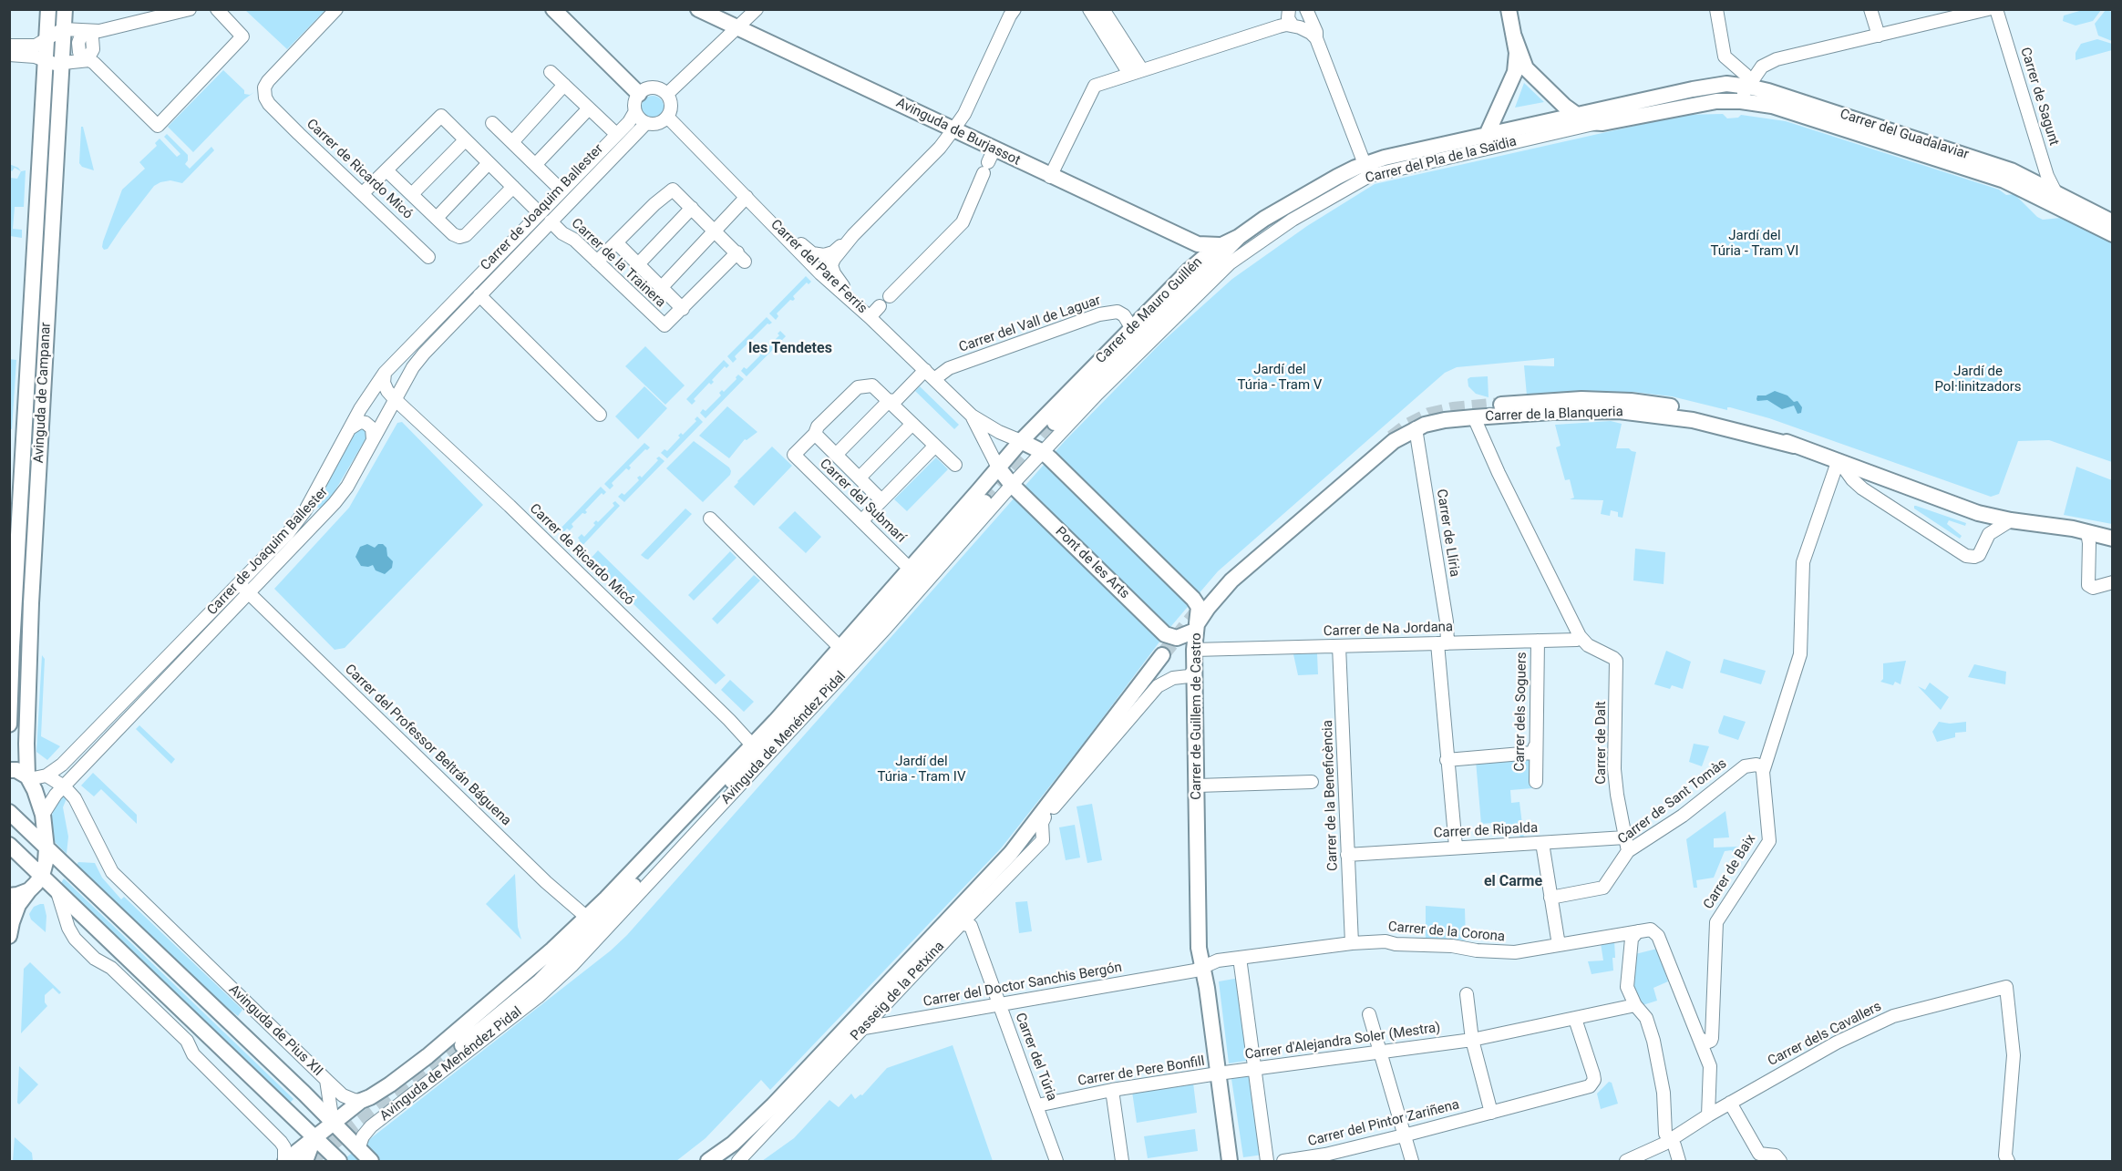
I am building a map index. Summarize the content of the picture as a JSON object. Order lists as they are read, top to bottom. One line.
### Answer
{"streets":{"main road":["Avinguda de Burjassot","Carrer del Guadalaviar","Carrer del Pla de la Saïdia","Carrer de Mauro Guillén","Avinguda de Campanar","Carrer de la Blanqueria","Pont de les Arts","Carrer de Guillem de Castro","Avinguda de Menéndez Pidal","Passeig de la Petxina","Avinguda de Pius XII"],"street":["Carrer de Sagunt","Carrer de Ricardo Micó","Carrer de Joaquim Ballester","Carrer de la Trainera","Carrer del Pare Ferris","Carrer del Vall de Laguar","Carrer del Submarí","Carrer de Llíria","Carrer de Na Jordana","Carrer dels Soguers","Carrer de Dalt","Carrer del Professor Beltrán Báguena","Carrer de la Beneficència","Carrer de Sant Tomàs","Carrer de Ripalda","Carrer de Baix","Carrer de la Corona","Carrer del Doctor Sanchis Bergón","Carrer dels Cavallers","Carrer d'Alejandra Soler (Mestra)","Carrer del Túria","Carrer de Pere Bonfill","Carrer del Pintor Zariñena"]},"crossings":[["Carrer de Sagunt","Carrer del Guadalaviar"],["Avinguda de Burjassot","Carrer de Mauro Guillén"],["Carrer del Guadalaviar","Carrer del Pla de la Saïdia"],["Carrer del Pla de la Saïdia","Carrer de Mauro Guillén"],["Carrer de Ricardo Micó","Carrer de Joaquim Ballester"],["Carrer de Ricardo Micó","Avinguda de Menéndez Pidal"],["Carrer de Joaquim Ballester","Carrer de la Trainera"],["Carrer de Joaquim Ballester","Carrer del Pare Ferris"],["Carrer de Joaquim Ballester","Avinguda de Campanar"],["Carrer de Joaquim Ballester","Carrer del Professor Beltrán Báguena"],["Carrer de Joaquim Ballester","Avinguda de Pius XII"],["Carrer del Pare Ferris","Carrer de Mauro Guillén"],["Carrer del Pare Ferris","Carrer del Vall de Laguar"],["Carrer del Pare Ferris","Pont de les Arts"],["Carrer del Pare Ferris","Avinguda de Menéndez Pidal"],["Carrer de Mauro Guillén","Carrer del Vall de Laguar"],["Carrer de Mauro Guillén","Pont de les Arts"],["Carrer de Mauro Guillén","Avinguda de Menéndez Pidal"],["Carrer de la Blanqueria","Carrer de Guillem de Castro"],["Carrer del Submarí","Avinguda de Menéndez Pidal"],["Carrer de Llíria","Carrer de Na Jordana"],["Carrer de Llíria","Carrer de Guillem de Castro"],["Carrer de Llíria","Carrer de Ripalda"],["Pont de les Arts","Carrer de Guillem de Castro"],["Pont de les Arts","Avinguda de Menéndez Pidal"],["Carrer de Na Jordana","Carrer dels Soguers"],["Carrer de Na Jordana","Carrer de Guillem de Castro"],["Carrer de Na Jordana","Carrer de Dalt"],["Carrer de Na Jordana","Carrer de la Beneficència"],["Carrer de Guillem de Castro","Carrer de la Corona"],["Carrer de Guillem de Castro","Carrer del Doctor Sanchis Bergón"],["Carrer de Guillem de Castro","Passeig de la Petxina"],["Carrer de Guillem de Castro","Carrer d'Alejandra Soler (Mestra)"],["Carrer de Guillem de Castro","Carrer de Pere Bonfill"],["Avinguda de Menéndez Pidal","Carrer del Professor Beltrán Báguena"],["Avinguda de Menéndez Pidal","Avinguda de Pius XII"],["Carrer de Dalt","Carrer de Sant Tomàs"],["Carrer de Dalt","Carrer de Ripalda"],["Carrer de la Beneficència","Carrer de Ripalda"],["Carrer de la Beneficència","Carrer de la Corona"],["Carrer de Sant Tomàs","Carrer de Baix"],["Carrer de Baix","Carrer de la Corona"],["Carrer de la Corona","Carrer del Doctor Sanchis Bergón"],["Carrer del Doctor Sanchis Bergón","Passeig de la Petxina"],["Carrer del Doctor Sanchis Bergón","Carrer del Túria"],["Passeig de la Petxina","Carrer del Túria"],["Carrer d'Alejandra Soler (Mestra)","Carrer de Pere Bonfill"],["Carrer d'Alejandra Soler (Mestra)","Carrer del Pintor Zariñena"],["Carrer del Túria","Carrer de Pere Bonfill"]],"districts":["les Tendetes","el Carme"],"parks":["Jardí del Túria - Tram VI","Jardí del Túria - Tram V","Jardí de Pol·linitzadors","Jardí del Túria - Tram IV"]}
